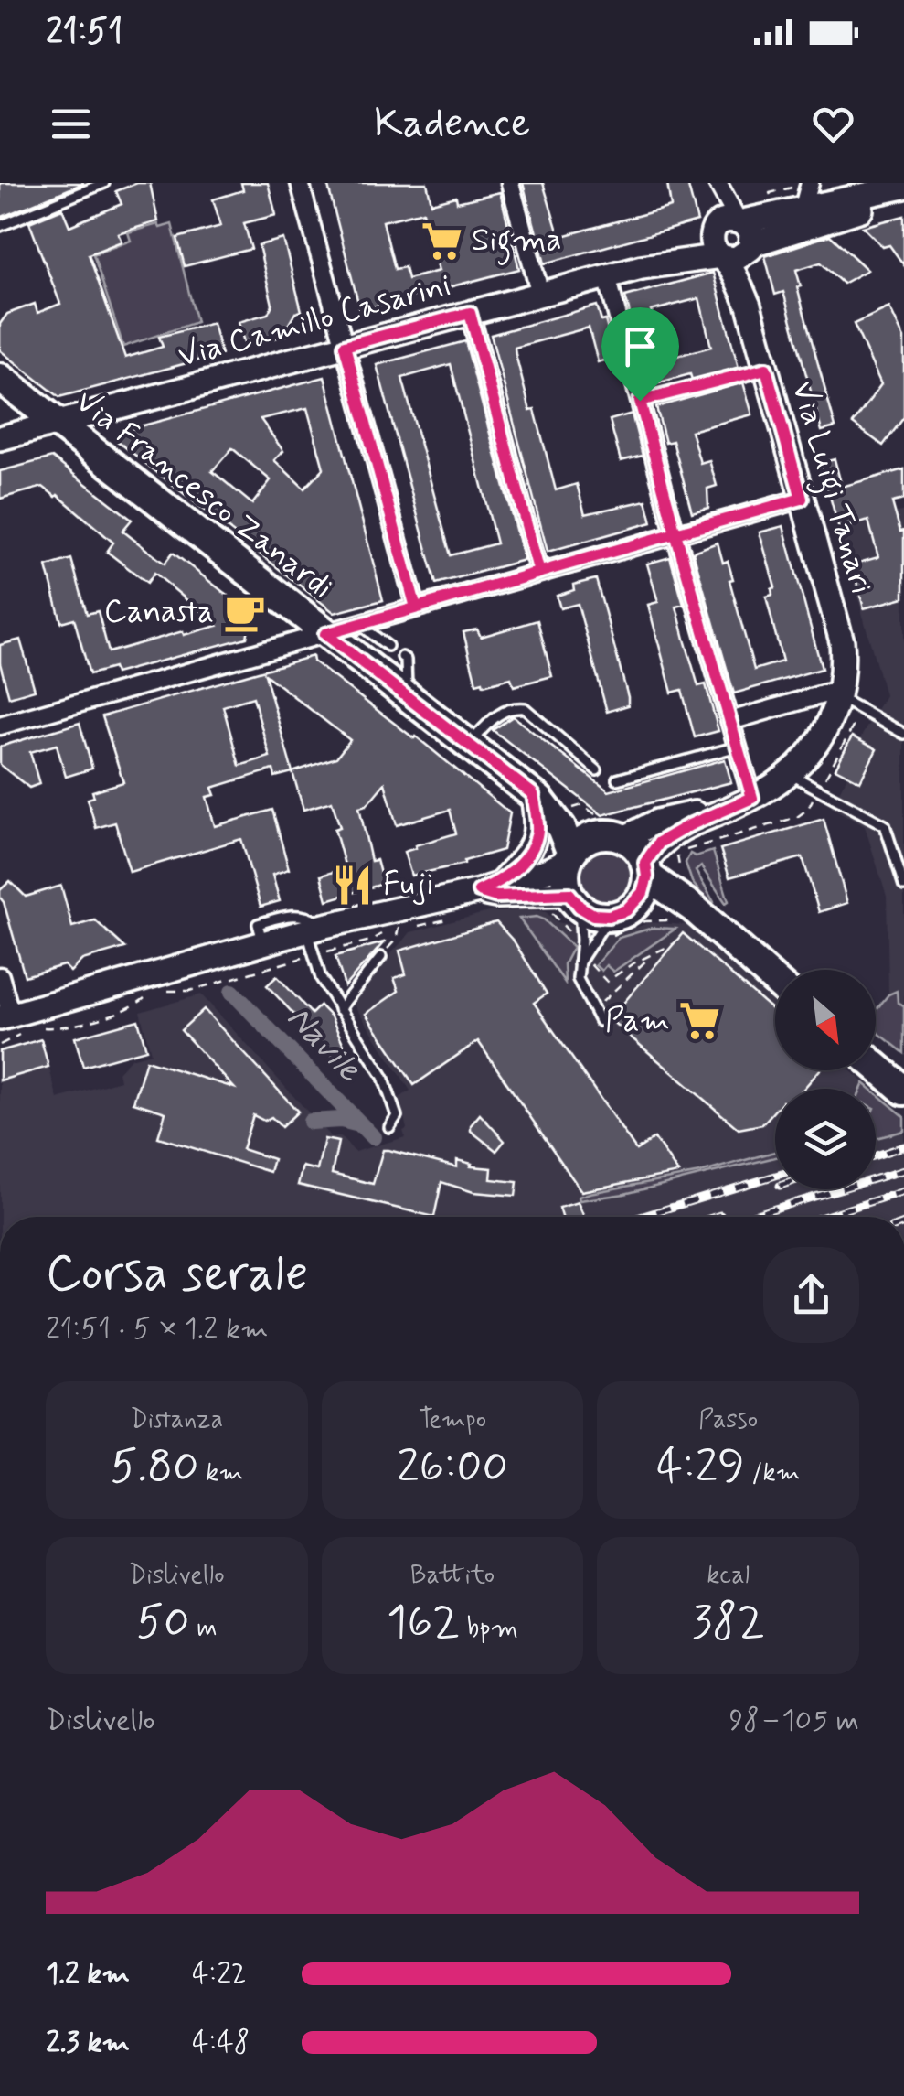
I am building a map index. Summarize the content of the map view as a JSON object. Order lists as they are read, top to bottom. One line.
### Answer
{"streets":{"main road":["Via Francesco Zanardi"],"street":["Via Camillo Casarini","Via Luigi Tanari"]},"crossings":[["Via Camillo Casarini","Via Luigi Tanari"],["Via Camillo Casarini","Via Francesco Zanardi"],["Via Luigi Tanari","Via Francesco Zanardi"]],"water":["Navile"],"places":{"supermarket":["Sigma","Pam"],"cafe":["Canasta"],"restaurant":["Fuji"]},"north":"bottom right","page":{"status":"21:51","header":"Kadence","heading":["Corsa serale","21:51 · 5 × 1.2 km"],"stats":[["Distanza","5.80 km"],["Tempo","26:00"],["Passo","4:29 /km"],["Dislivello","50 m"],["Battito","162 bpm"],["kcal","382"]],"chart":["Dislivello","98–105 m"],"list":[{"name":"1.2 km","note":"4:22"},{"name":"2.3 km","note":"4:48"}]}}
